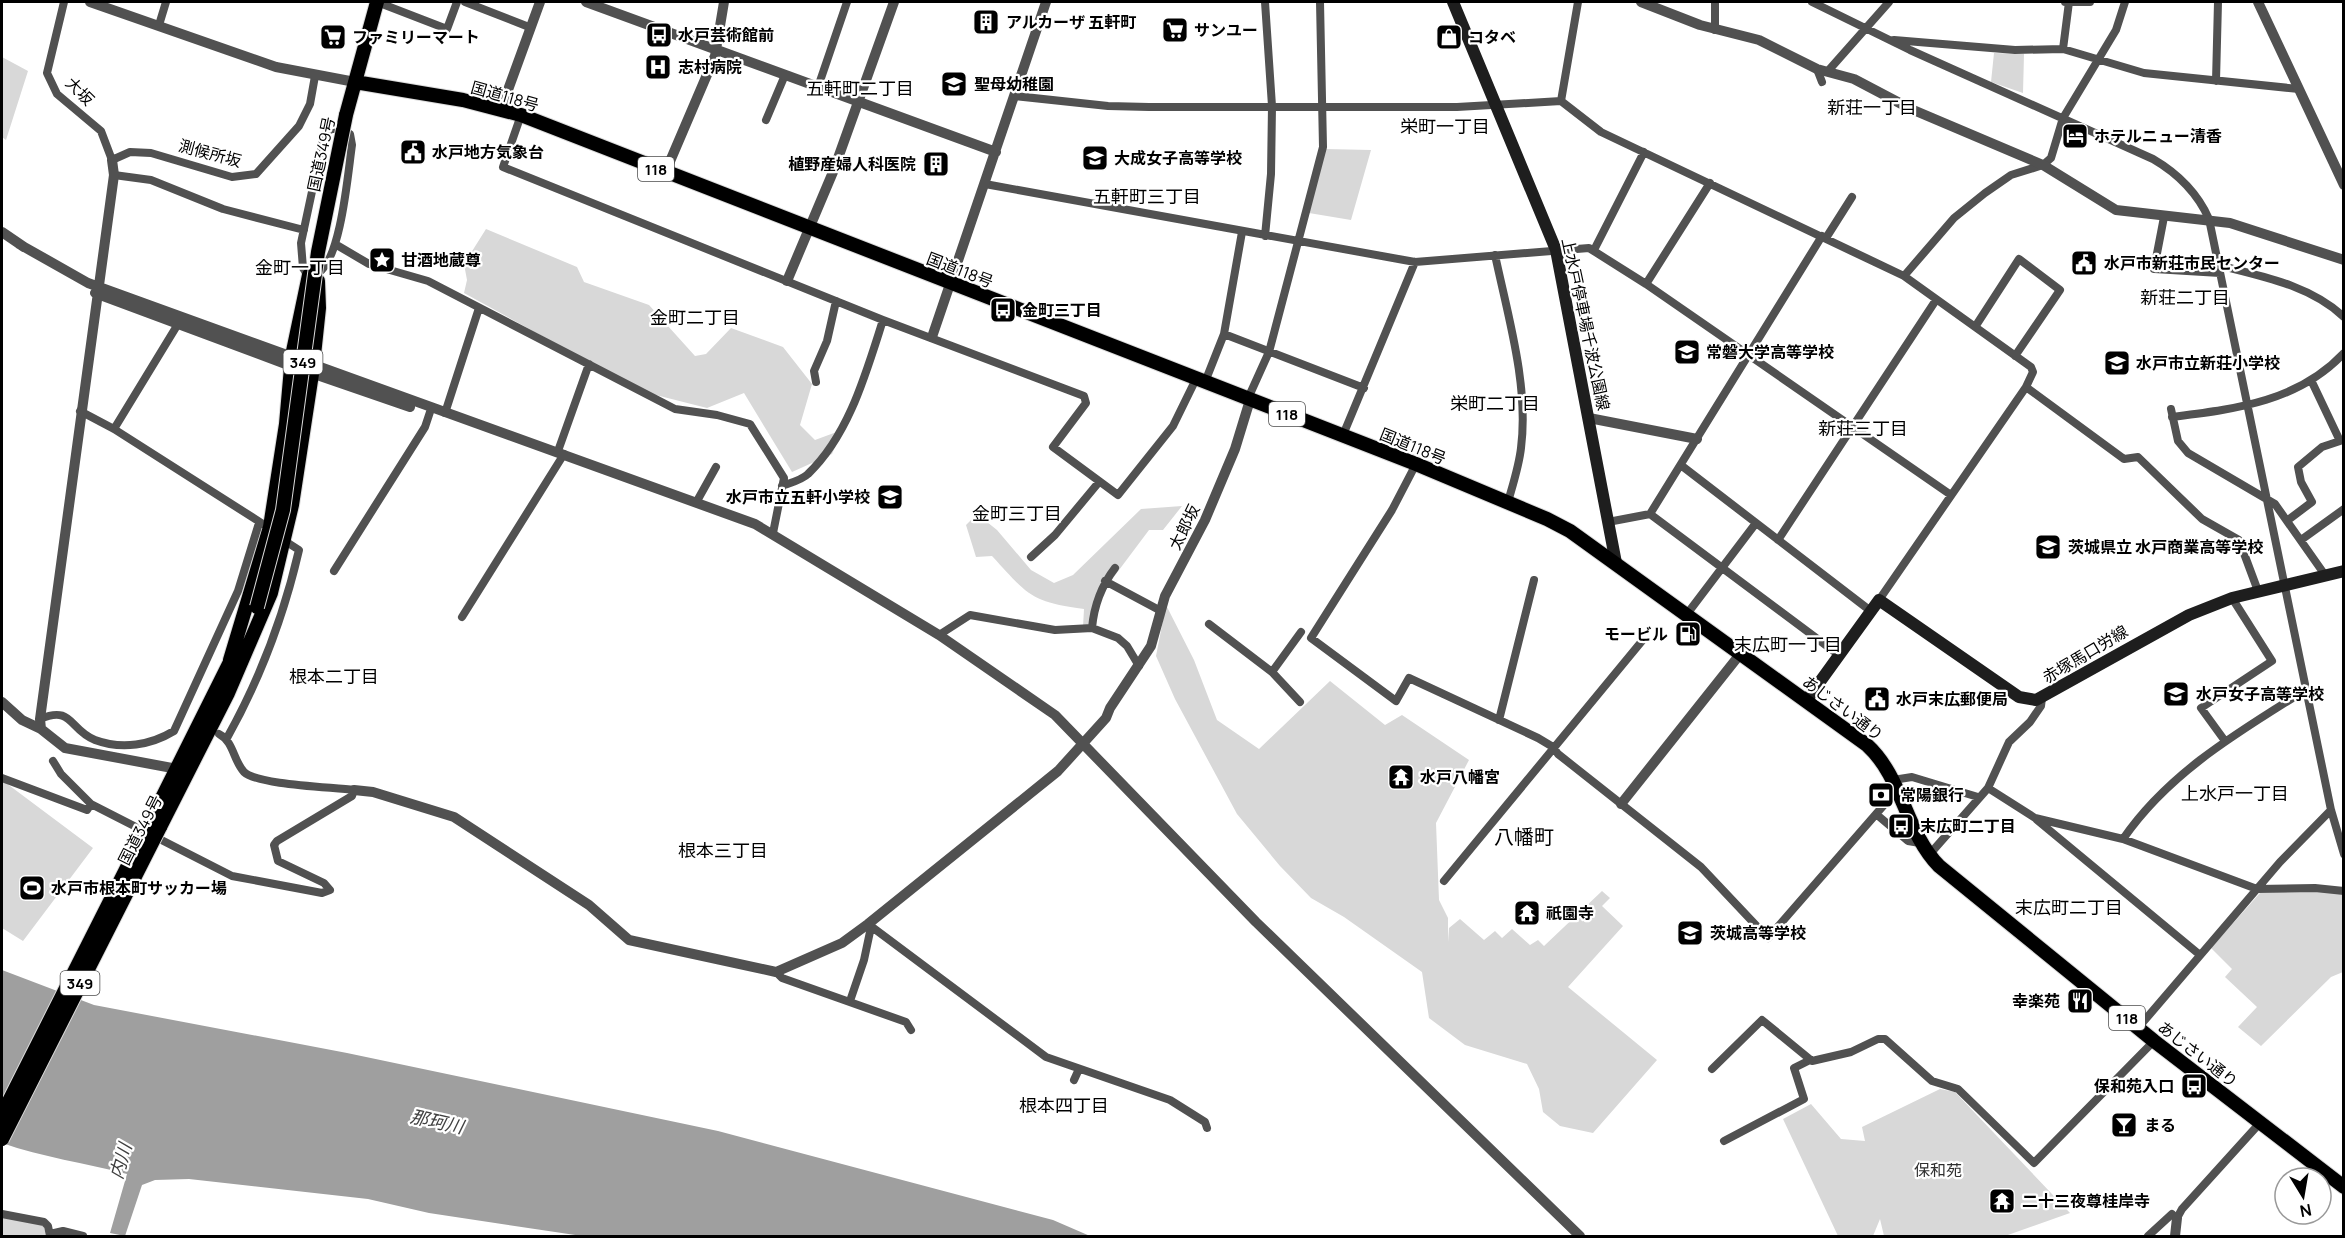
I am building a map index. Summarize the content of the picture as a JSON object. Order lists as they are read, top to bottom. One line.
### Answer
{"streets":{"highway":["国道118号","国道349号","118","349","あじさい通り"],"main road":["上水戸停車場千波公園線","赤塚馬口労線"],"street":["大坂","測候所坂","太郎坂"]},"crossings":[["大坂","測候所坂"],["国道118号","国道349号"],["国道118号","上水戸停車場千波公園線"],["国道118号","太郎坂"],["国道118号","あじさい通り"],["上水戸停車場千波公園線","あじさい通り"]],"districts":["五軒町二丁目","新荘一丁目","栄町一丁目","五軒町三丁目","金町一丁目","新荘二丁目","金町二丁目","栄町二丁目","新荘三丁目","金町三丁目","末広町一丁目","根本二丁目","上水戸一丁目","八幡町","根本三丁目","末広町二丁目","根本四丁目"],"water":["那珂川","内川"],"parks":["保和苑"],"places":{"building":["アルカーザ 五軒町","植野産婦人科医院"],"supermarket":["サンユー","ファミリーマート"],"bus stop":["水戸芸術館前","金町三丁目","末広町二丁目","保和苑入口"],"shop":["コタベ"],"hospital":["志村病院"],"school or university":["聖母幼稚園","大成女子高等学校","常磐大学高等学校","水戸市立新荘小学校","水戸市立五軒小学校","茨城県立 水戸商業高等学校","水戸女子高等学校","茨城高等学校"],"hotel":["ホテルニュー清香"],"public building":["水戸地方気象台","水戸市新荘市民センター","水戸末広郵便局"],"place":["甘酒地蔵尊"],"fuel station":["モービル"],"temple":["水戸八幡宮","祇園寺","二十三夜尊桂岸寺"],"bank":["常陽銀行"],"sports":["水戸市根本町サッカー場"],"restaurant":["幸楽苑"],"bar":["まる"]},"north":"bottom"}
